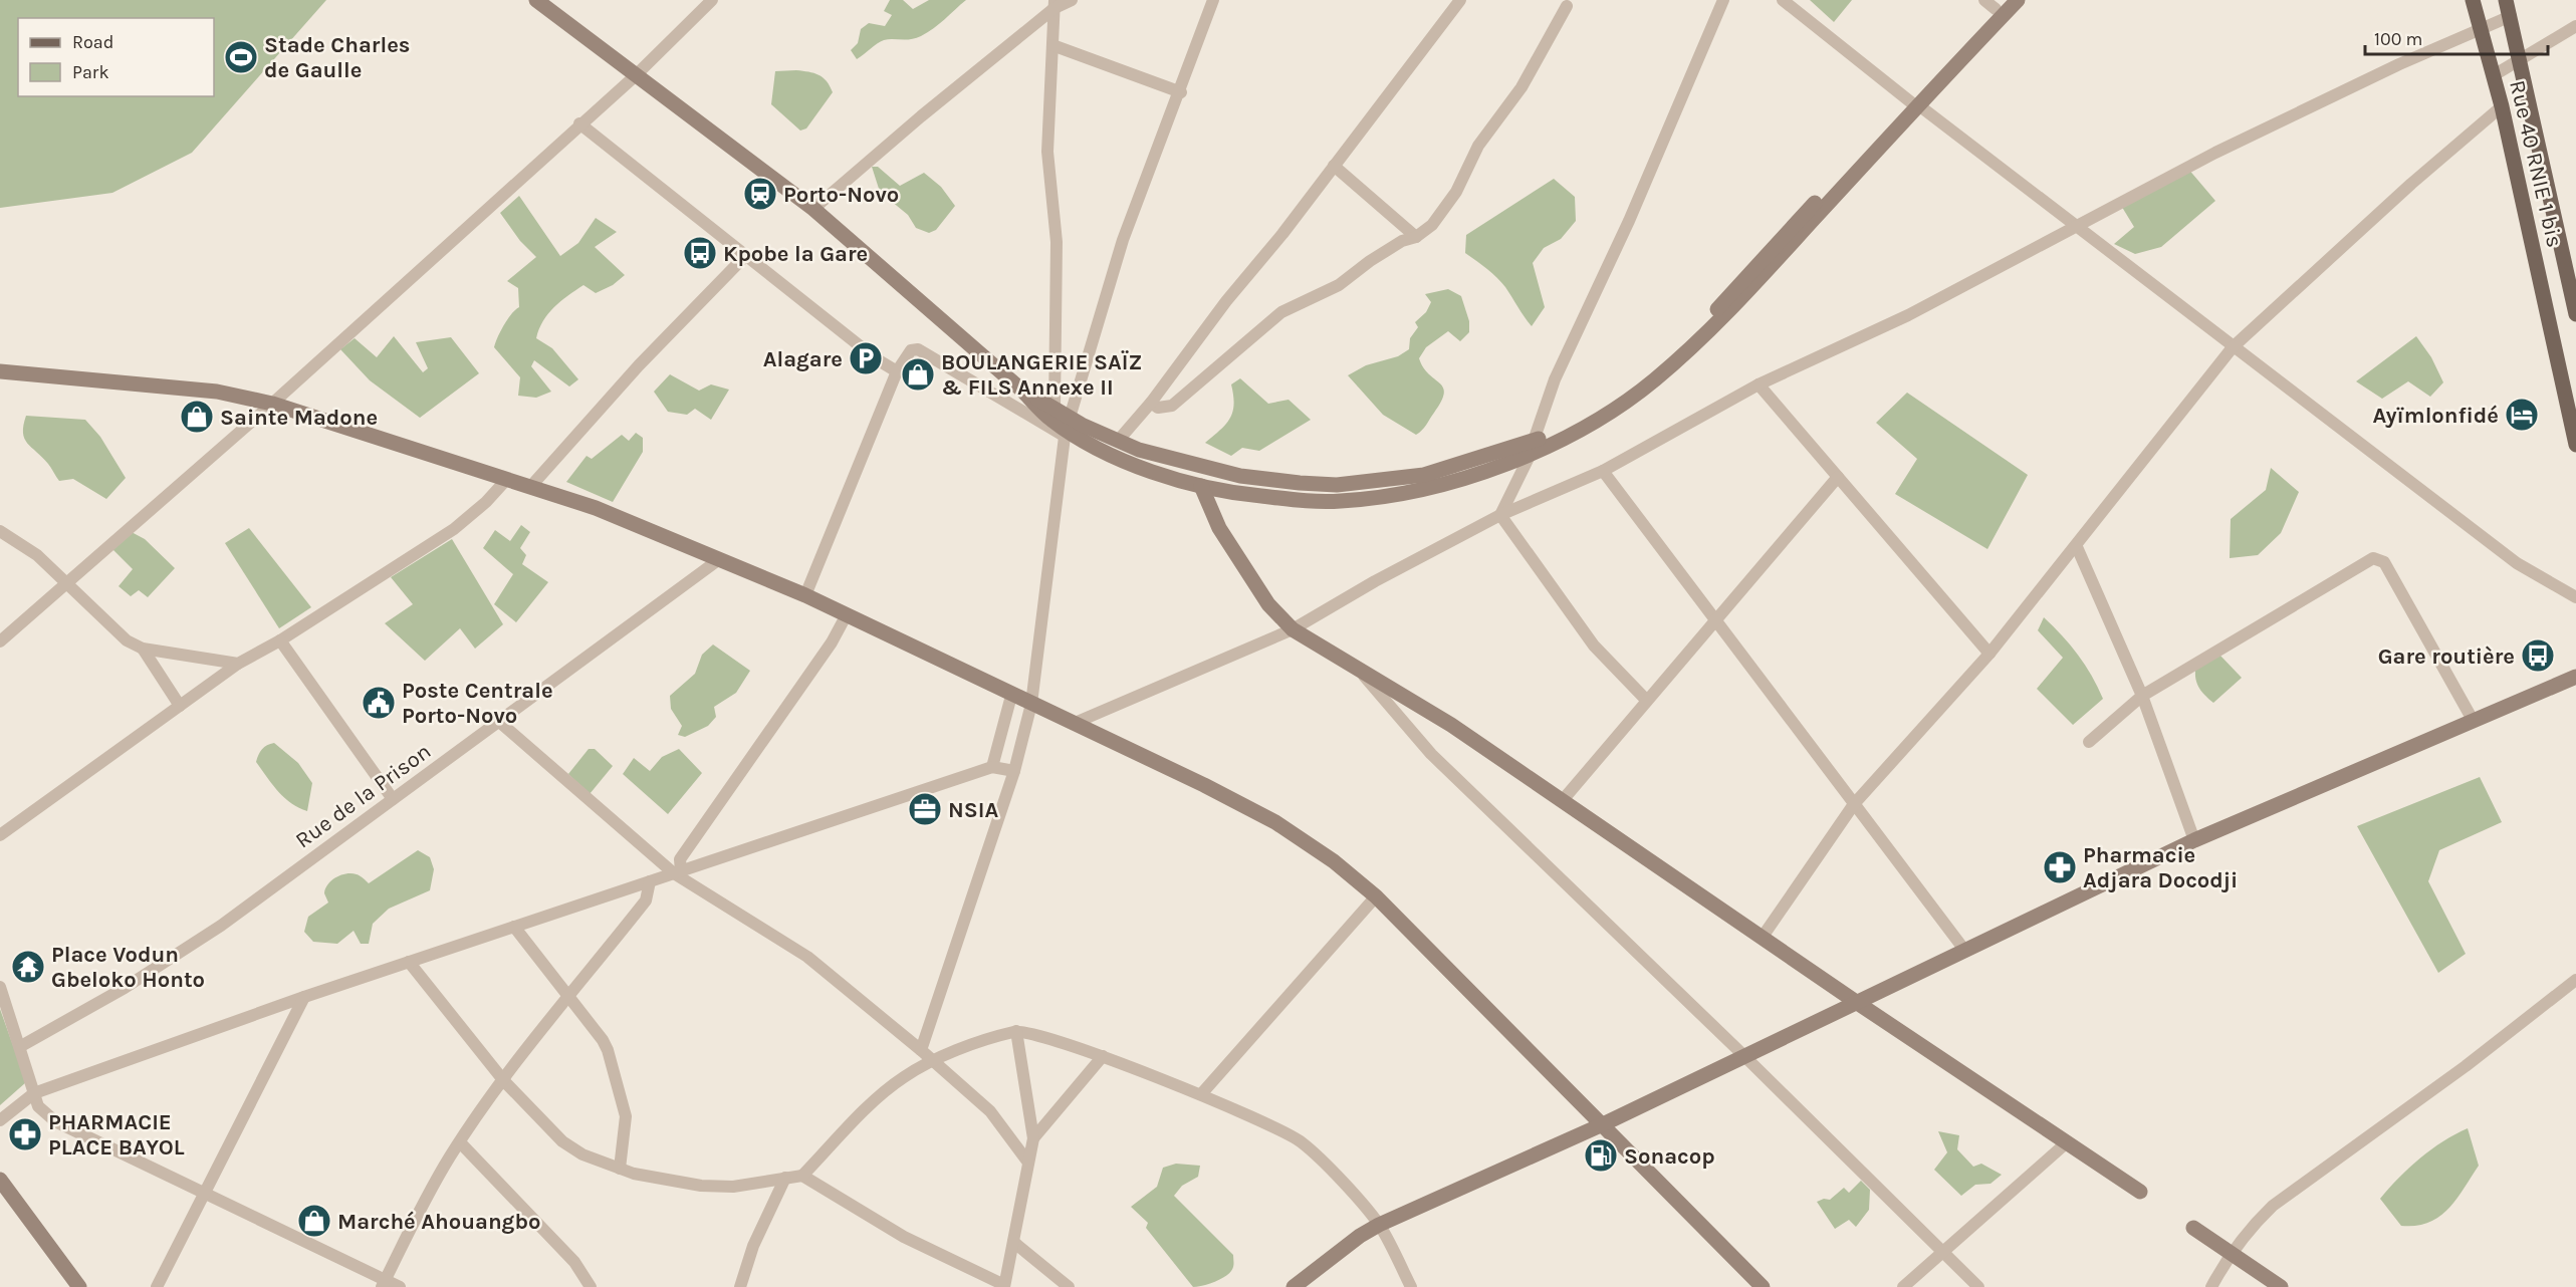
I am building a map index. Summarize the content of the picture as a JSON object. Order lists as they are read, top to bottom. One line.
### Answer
{"streets":{"main road":["Rue 40 RNIE 1 bis"],"street":["Rue de la Prison"]},"places":{"sports":["Stade Charles de Gaulle"],"station":["Porto-Novo"],"bus stop":["Kpobe la Gare","Gare routière"],"parking":["Alagare"],"shop":["BOULANGERIE SAÏZ & FILS Annexe II","Sainte Madone","Marché Ahouangbo"],"hotel":["Ayïmlonfidé"],"public building":["Poste Centrale Porto-Novo"],"office":["NSIA"],"pharmacy":["Pharmacie Adjara Docodji","PHARMACIE PLACE BAYOL"],"temple":["Place Vodun Gbeloko Honto"],"fuel station":["Sonacop"]},"legend":["Road","Park"],"scale_bar":"100 m"}
